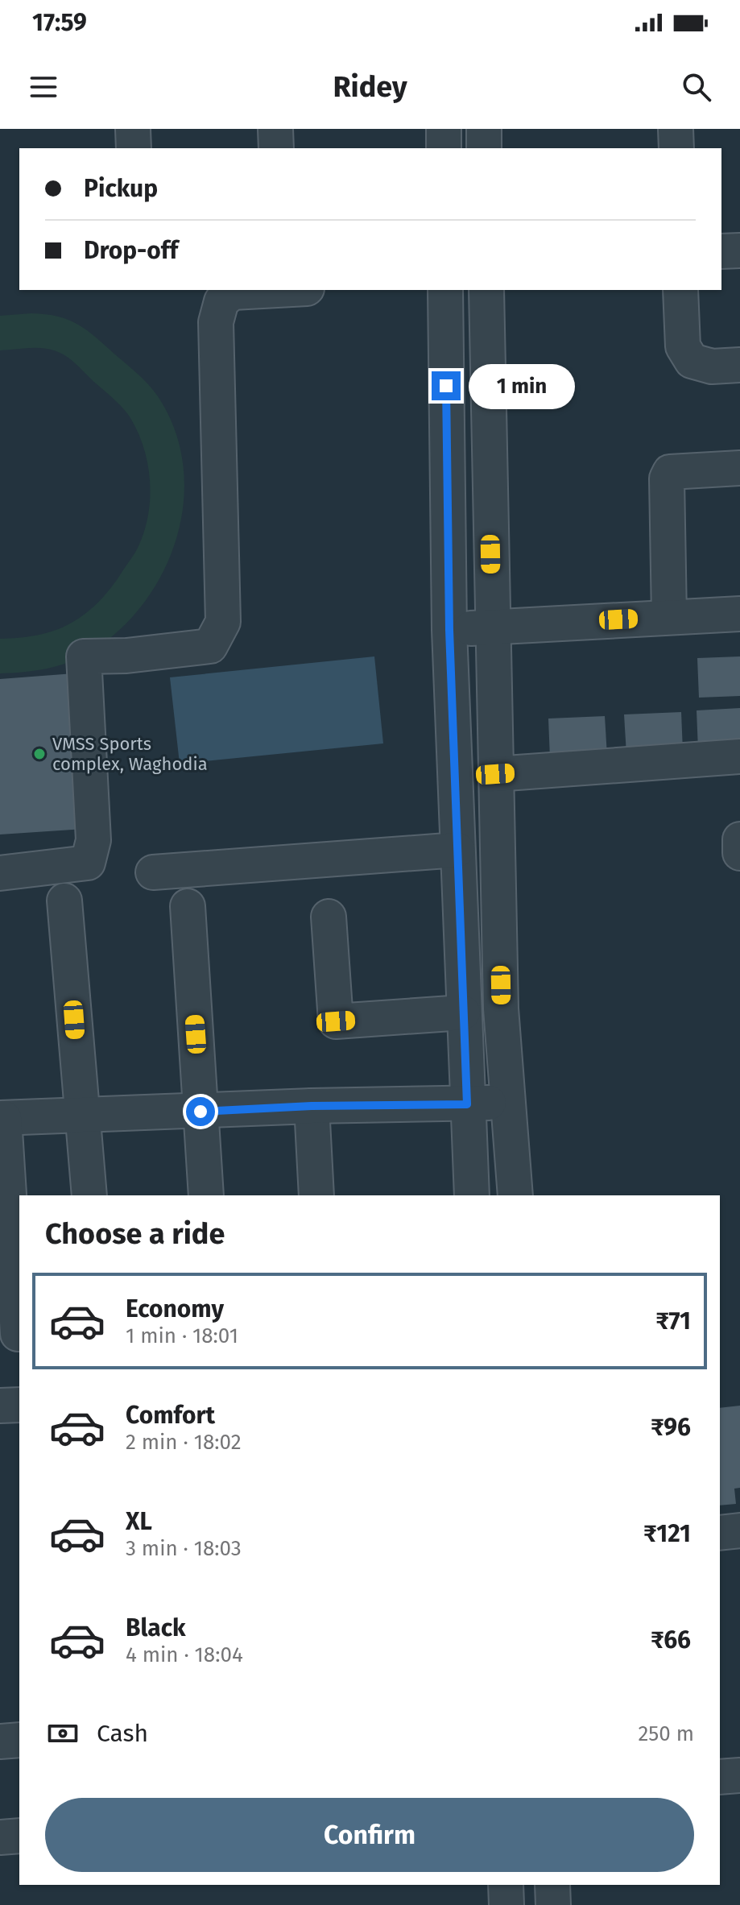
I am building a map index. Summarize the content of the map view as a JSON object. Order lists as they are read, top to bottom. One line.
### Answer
{"places":["VMSS Sports complex, Waghodia"],"page":{"status":"17:59","header":"Ridey","banner":["Pickup","Drop-off"],"bubble":"1 min","heading":"Choose a ride","list":[{"name":"Economy","note":"1 min · 18:01","value":"₹71"},{"name":"Comfort","note":"2 min · 18:02","value":"₹96"},{"name":"XL","note":"3 min · 18:03","value":"₹121"},{"name":"Black","note":"4 min · 18:04","value":"₹66"}],"pay":["Cash","250 m"],"buttons":"Confirm"}}
